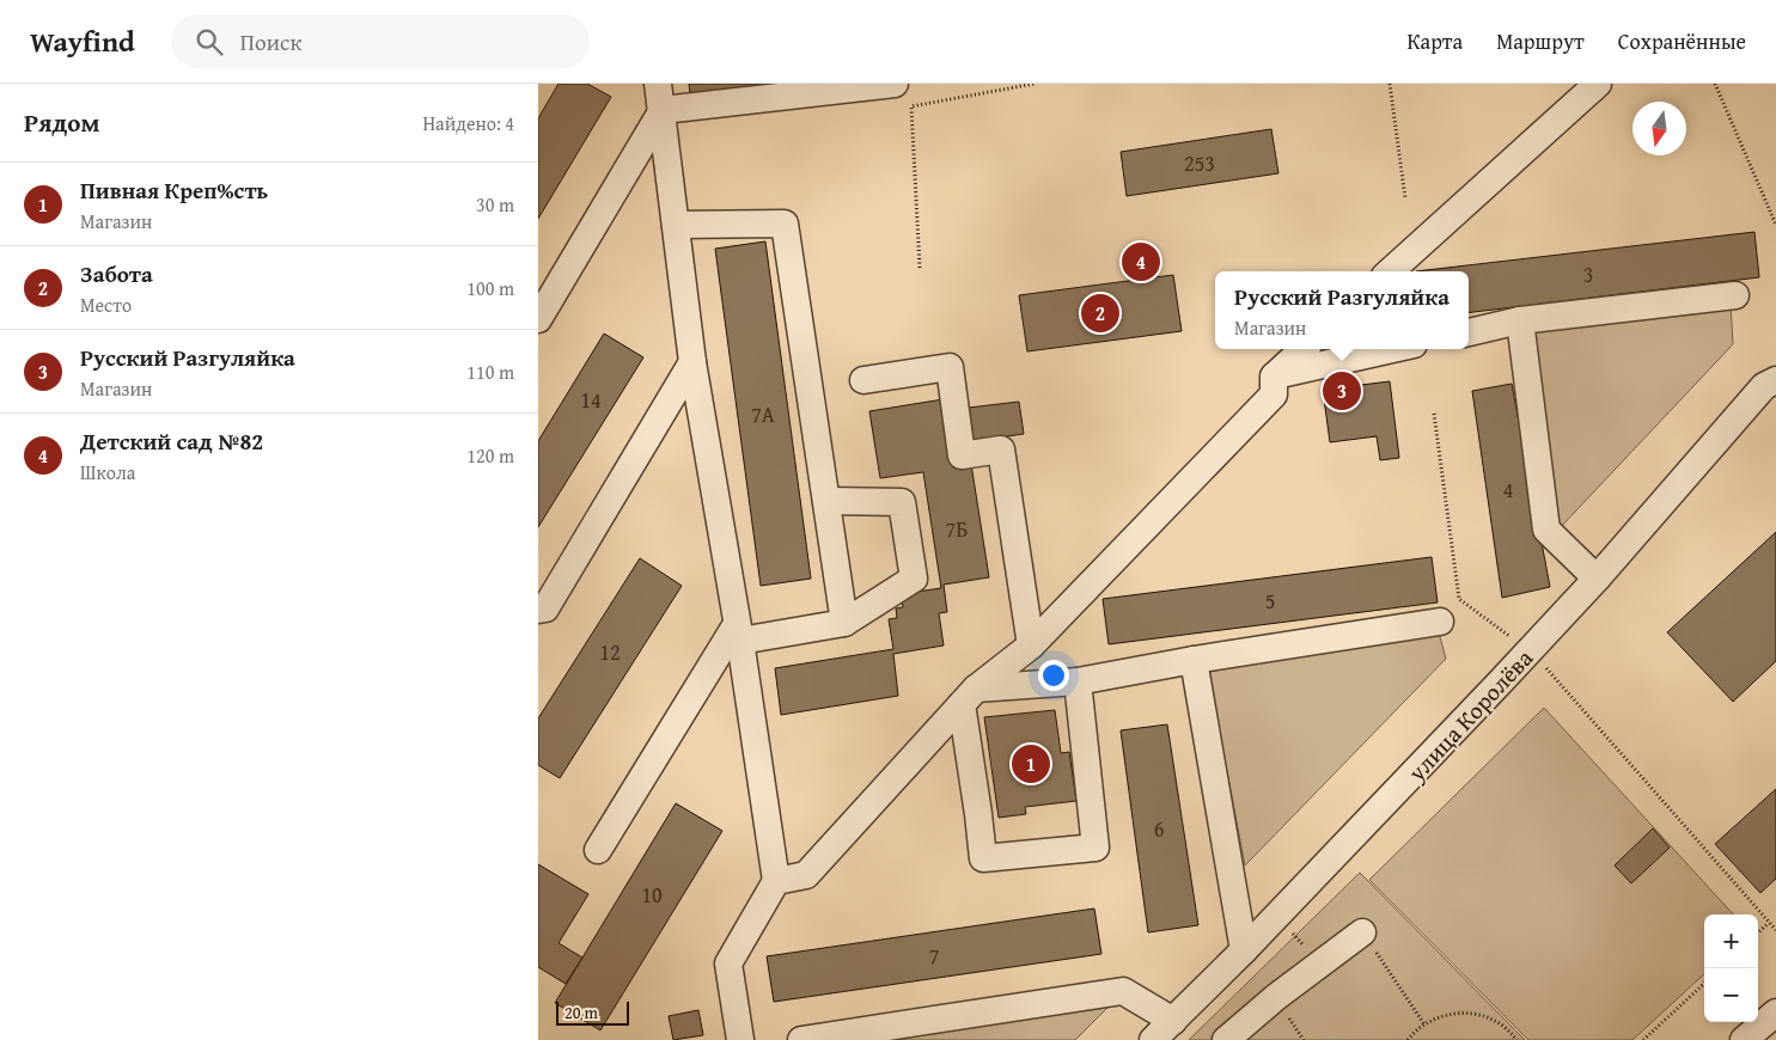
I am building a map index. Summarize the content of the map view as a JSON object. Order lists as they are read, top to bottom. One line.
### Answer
{"streets":{"street":["улица Королёва"]},"house_numbers":["253","3","14","7А","4","7Б","5","12","6","10","7"],"scale_bar":"20 m","north":"bottom","page":{"header":"Wayfind","search":"Поиск","nav":["Карта","Маршрут","Сохранённые"],"heading":["Рядом","Найдено: 4"],"list":[{"mark":"1","name":"Пивная Креп%сть","note":"Магазин","value":"30 m"},{"mark":"2","name":"Забота","note":"Место","value":"100 m"},{"mark":"3","name":"Русский Разгуляйка","note":"Магазин","value":"110 m"},{"mark":"4","name":"Детский сад №82","note":"Школа","value":"120 m"}],"pins":["4","2","3","1"],"popup":["Русский Разгуляйка","Магазин"],"map_buttons":["+","−"],"scale":"20 m"}}
